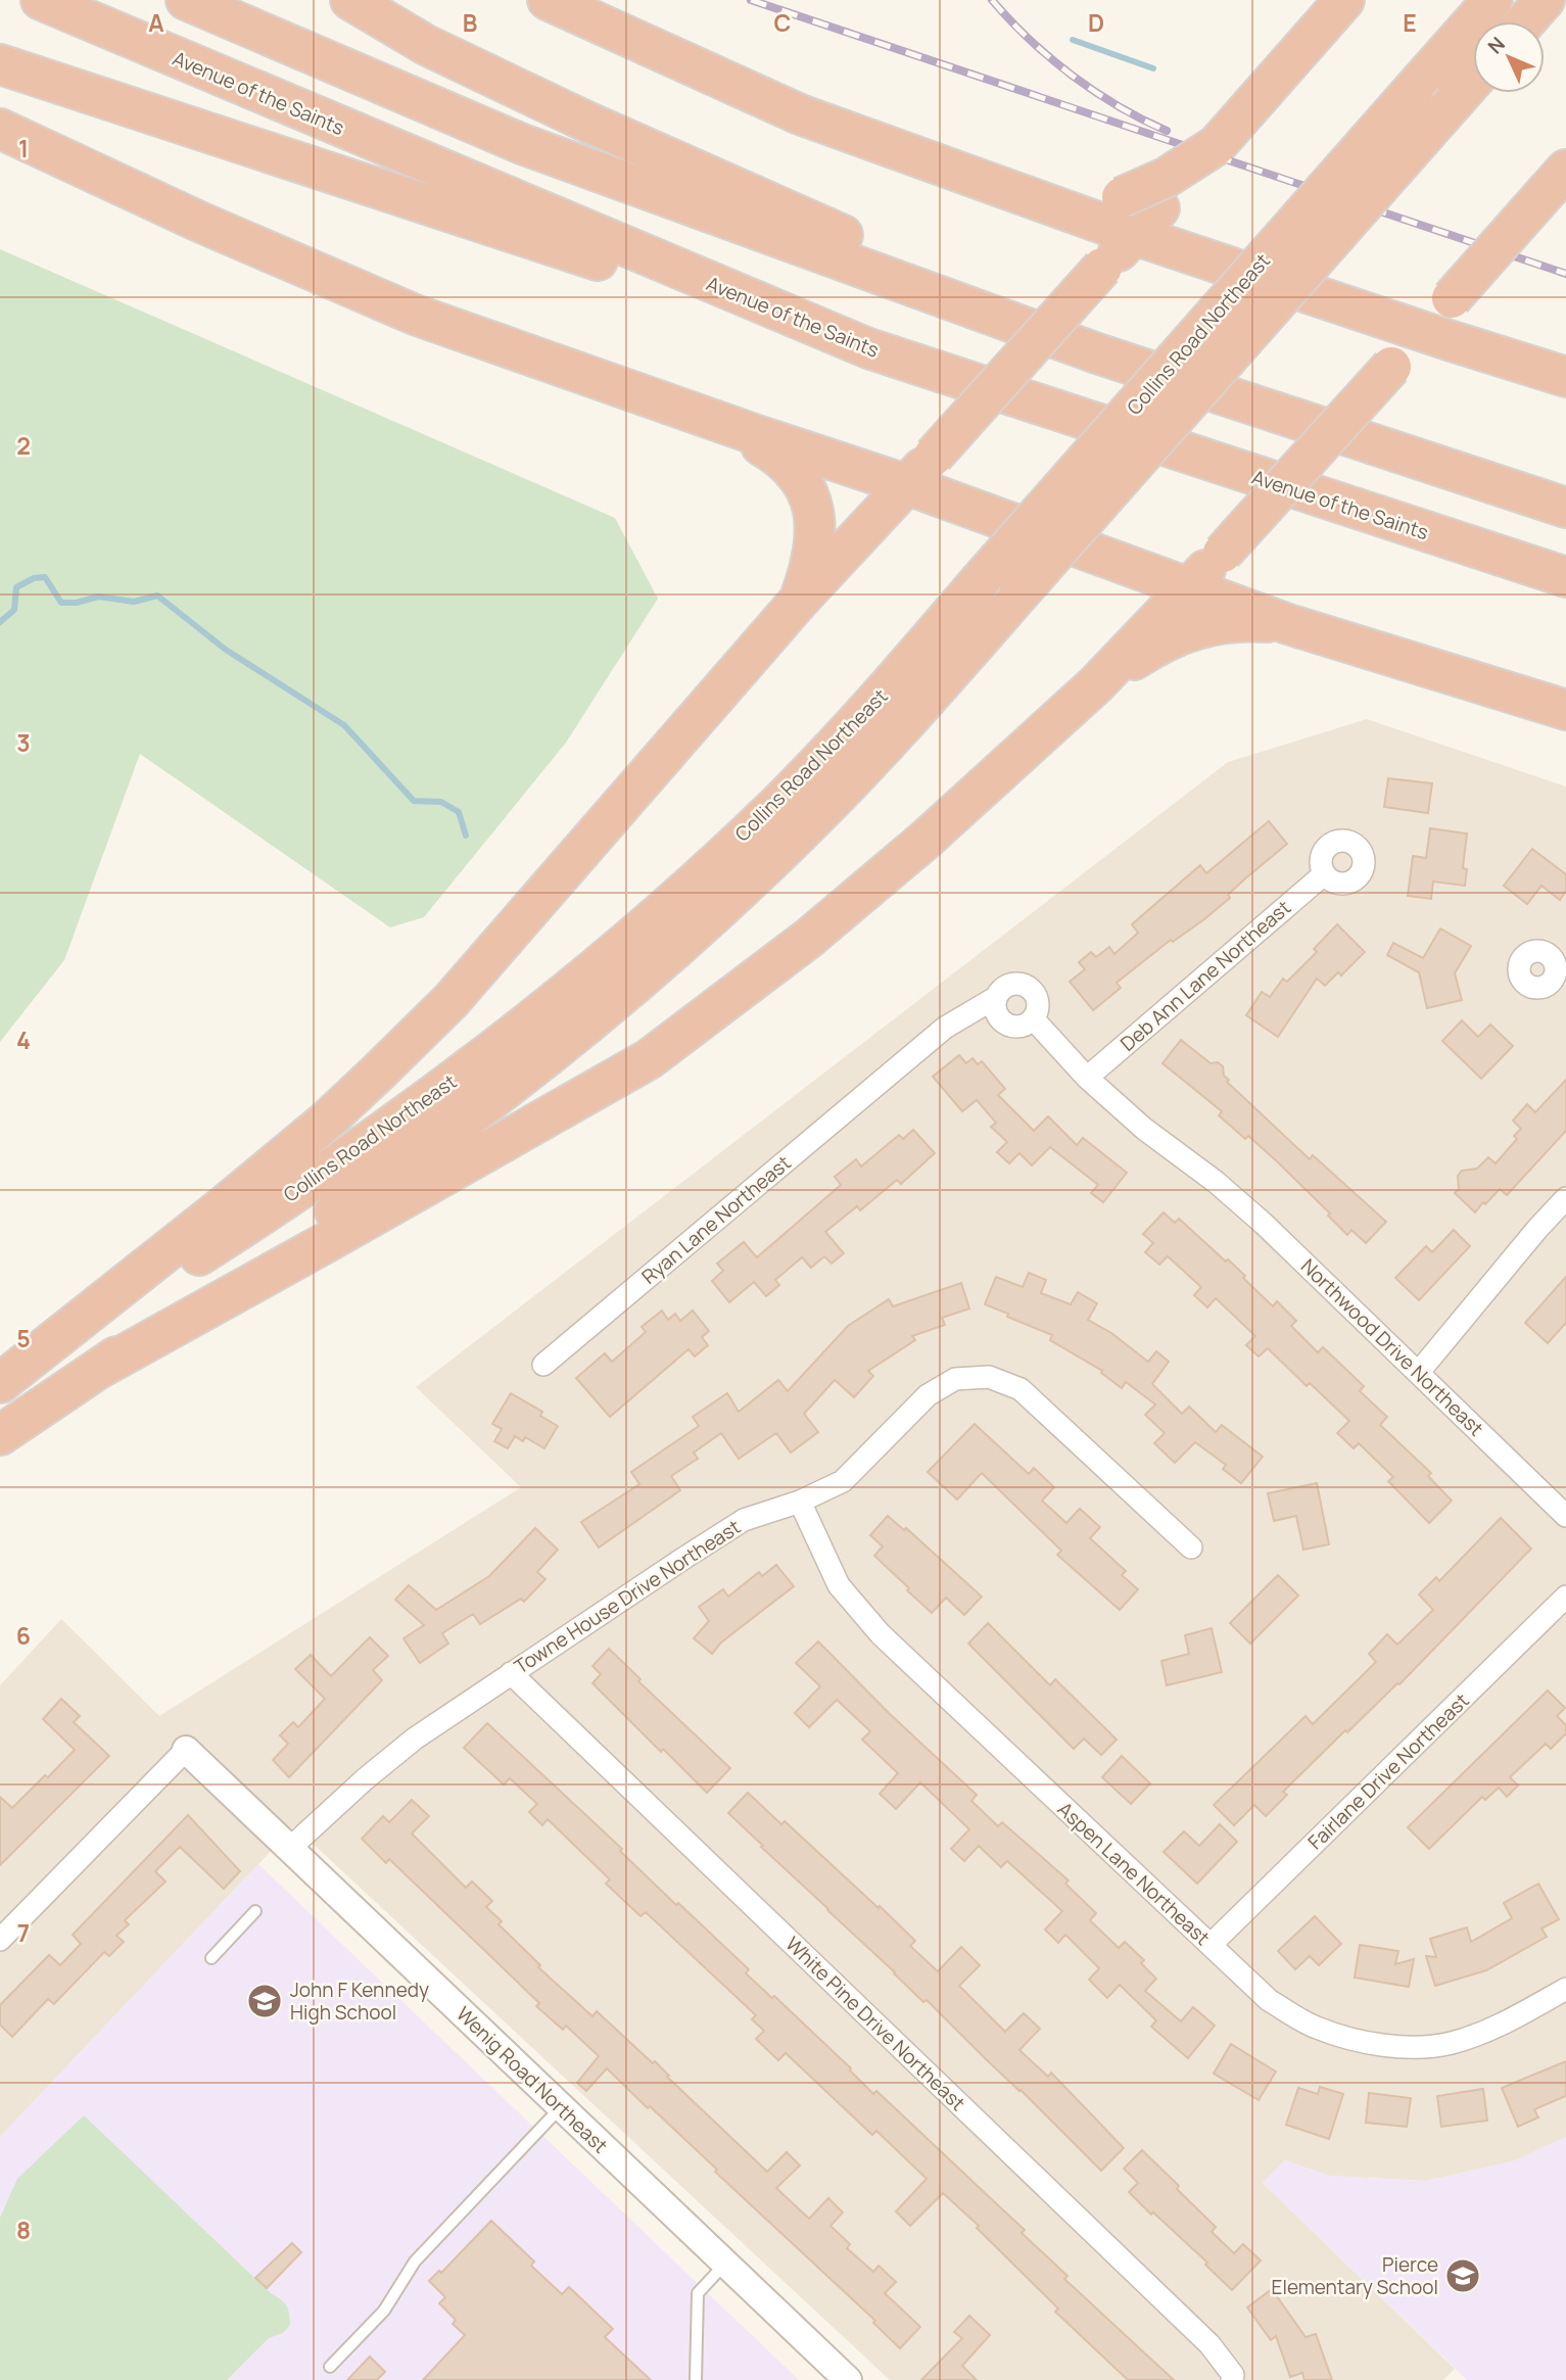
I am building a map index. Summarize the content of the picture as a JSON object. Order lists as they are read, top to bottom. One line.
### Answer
{"streets":{"highway":["Avenue of the Saints","Collins Road Northeast"],"street":["Deb Ann Lane Northeast","Ryan Lane Northeast","Northwood Drive Northeast","Towne House Drive Northeast","Fairlane Drive Northeast","Aspen Lane Northeast","White Pine Drive Northeast","Wenig Road Northeast"]},"crossings":[["Deb Ann Lane Northeast","Northwood Drive Northeast"],["Ryan Lane Northeast","Northwood Drive Northeast"],["Towne House Drive Northeast","Aspen Lane Northeast"],["Towne House Drive Northeast","White Pine Drive Northeast"],["Towne House Drive Northeast","Wenig Road Northeast"],["Fairlane Drive Northeast","Aspen Lane Northeast"]],"places":{"school or university":["John F Kennedy High School","Pierce Elementary School"]},"north":"top left","grid":{"columns":["A","B","C","D","E"],"rows":["1","2","3","4","5","6","7","8"]}}
